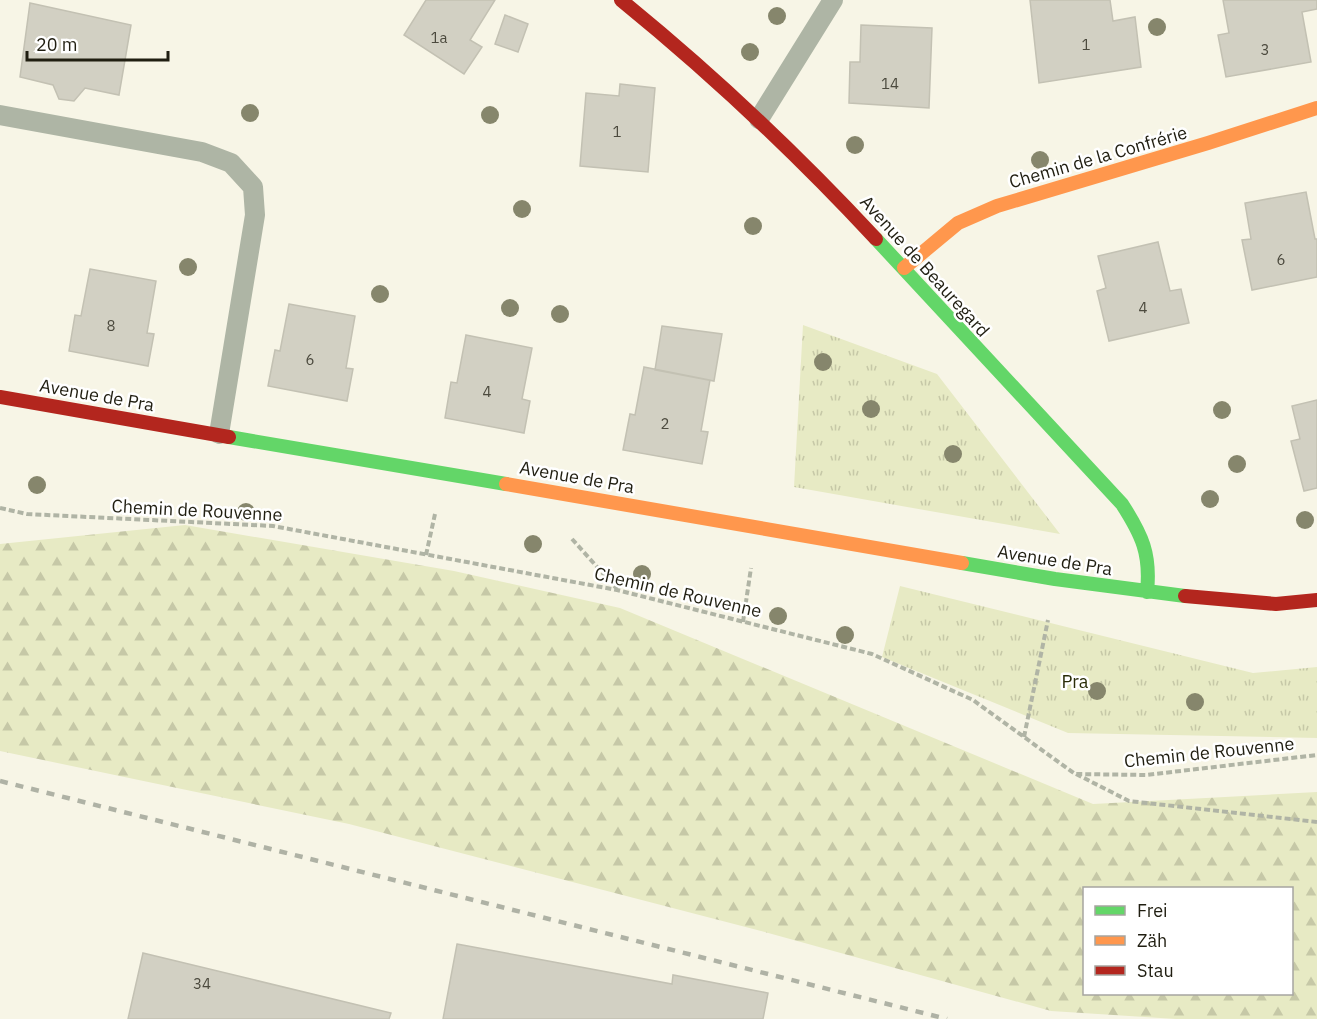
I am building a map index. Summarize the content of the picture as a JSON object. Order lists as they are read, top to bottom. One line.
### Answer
{"streets":{"street":["Chemin de la Confrérie","Avenue de Beauregard","Avenue de Pra"],"path":["Chemin de Rouvenne"]},"crossings":[["Chemin de la Confrérie","Avenue de Beauregard"],["Avenue de Beauregard","Avenue de Pra"]],"parks":["Pra"],"house_numbers":["1a","1","3","14","1","6","4","8","6","4","2","34"],"legend":["Frei","Zäh","Stau"],"scale_bar":"20 m"}
